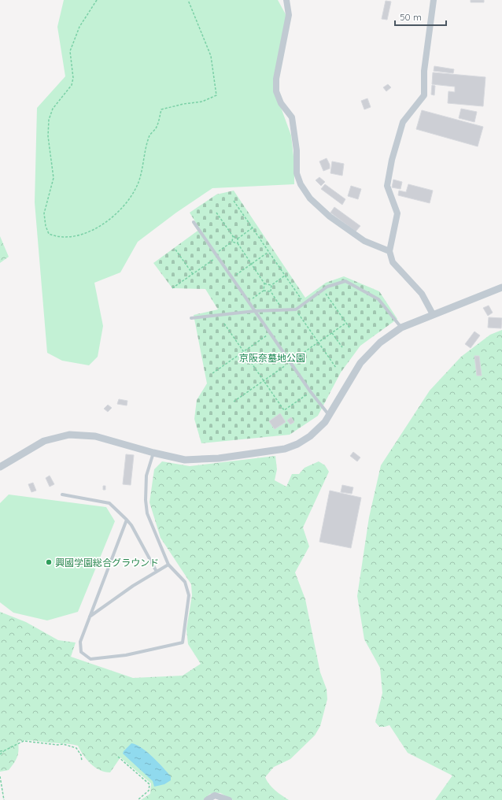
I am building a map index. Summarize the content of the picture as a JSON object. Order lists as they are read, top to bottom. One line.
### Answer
{"parks":["京阪奈墓地公園"],"places":["興國学園総合グラウンド"],"scale_bar":"50 m"}
